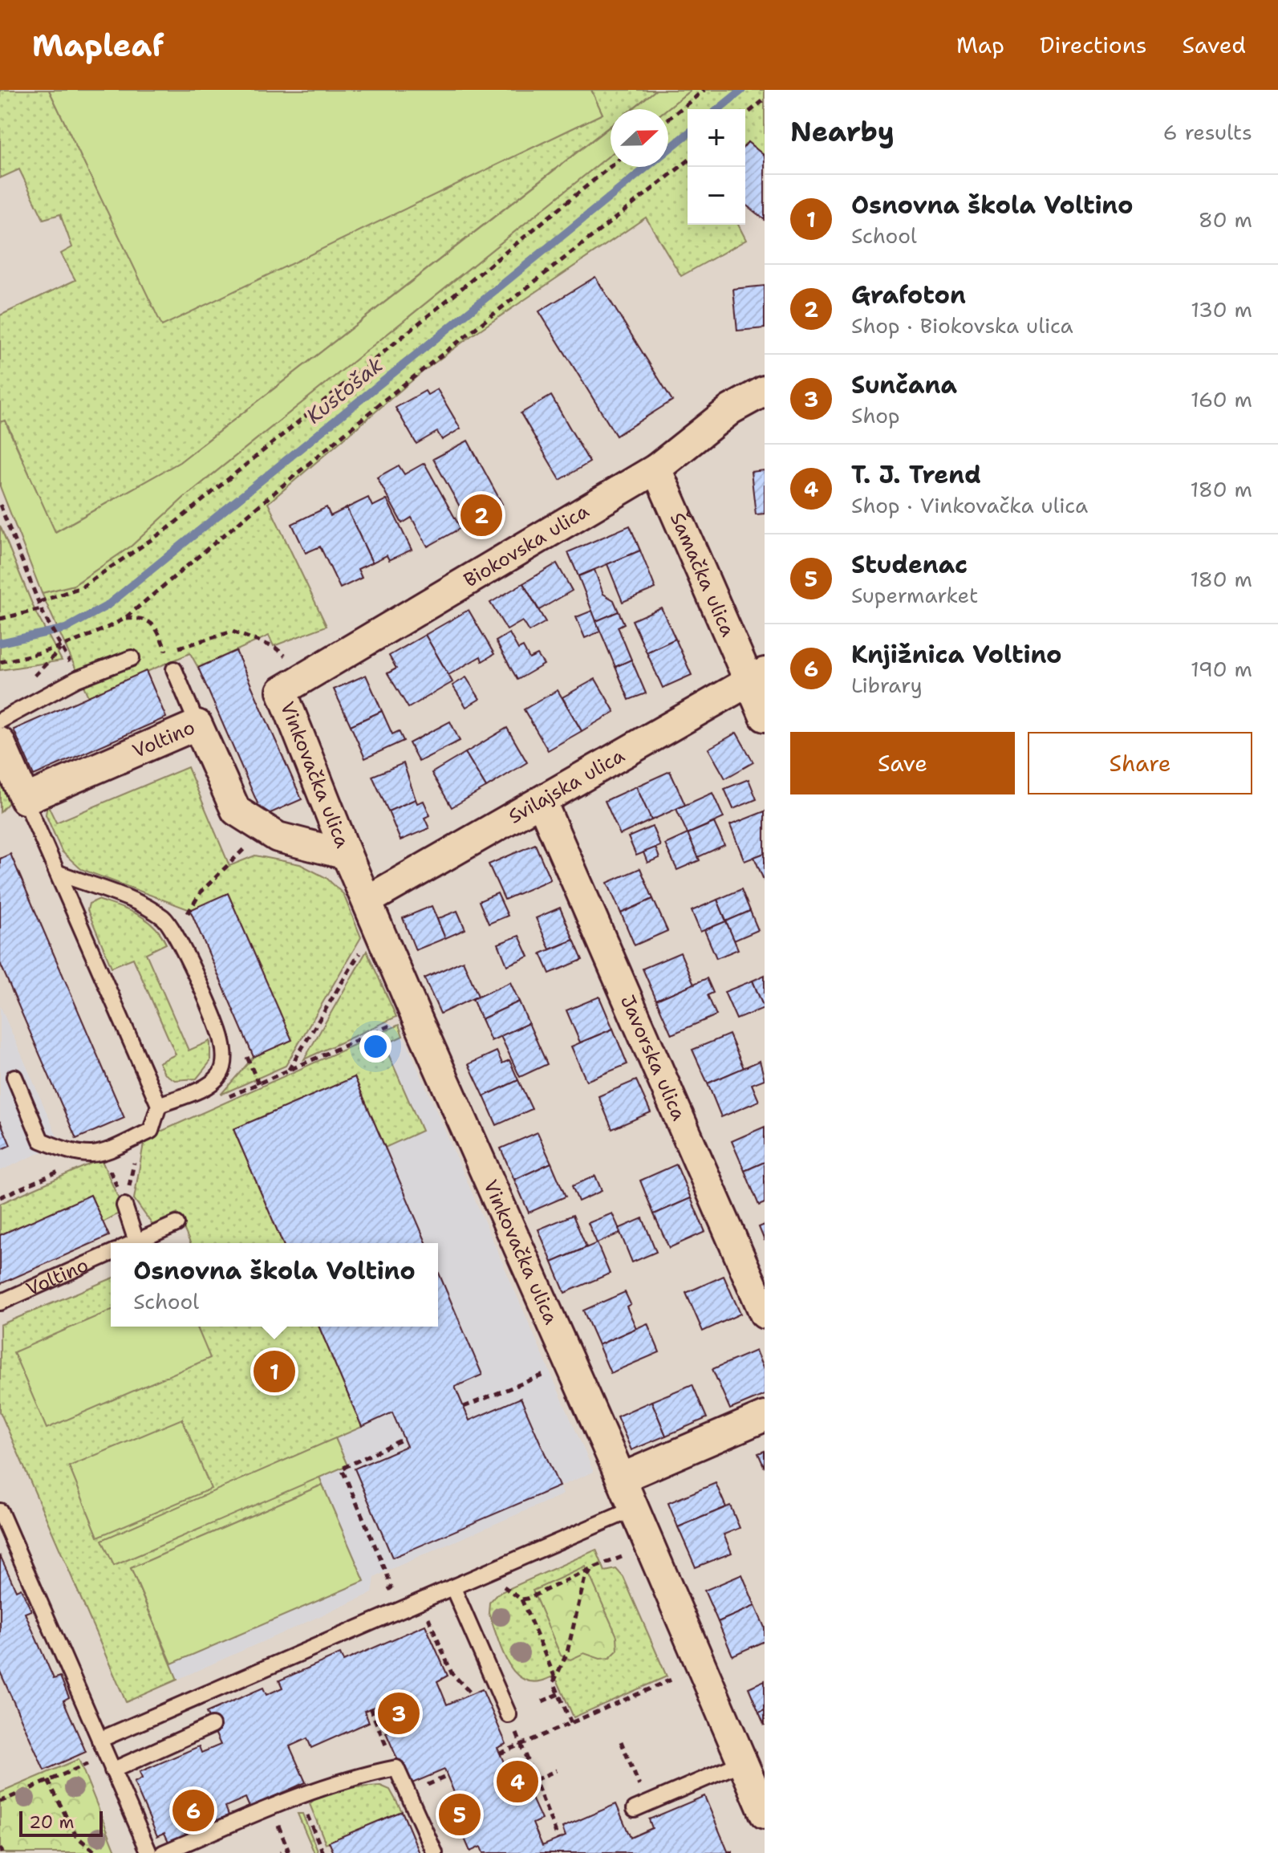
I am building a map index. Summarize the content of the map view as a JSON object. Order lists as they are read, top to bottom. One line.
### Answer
{"streets":{"street":["Biokovska ulica","Šamačka ulica","Voltino","Vinkovačka ulica","Svilajska ulica","Javorska ulica"]},"crossings":[["Biokovska ulica","Šamačka ulica"],["Biokovska ulica","Vinkovačka ulica"],["Šamačka ulica","Svilajska ulica"],["Voltino","Vinkovačka ulica"],["Vinkovačka ulica","Svilajska ulica"],["Svilajska ulica","Javorska ulica"]],"water":["Kustošak"],"scale_bar":"20 m","north":"right","page":{"header":"Mapleaf","nav":["Map","Directions","Saved"],"heading":["Nearby","6 results"],"map_buttons":["+","−"],"list":[{"mark":"1","name":"Osnovna škola Voltino","note":"School","value":"80 m"},{"mark":"2","name":"Grafoton","note":"Shop · Biokovska ulica","value":"130 m"},{"mark":"3","name":"Sunčana","note":"Shop","value":"160 m"},{"mark":"4","name":"T. J. Trend","note":"Shop · Vinkovačka ulica","value":"180 m"},{"mark":"5","name":"Studenac","note":"Supermarket","value":"180 m"},{"mark":"6","name":"Knjižnica Voltino","note":"Library","value":"190 m"}],"pins":["2","1","3","4","6","5"],"buttons":["Save","Share"],"popup":["Osnovna škola Voltino","School"],"scale":"20 m"}}
